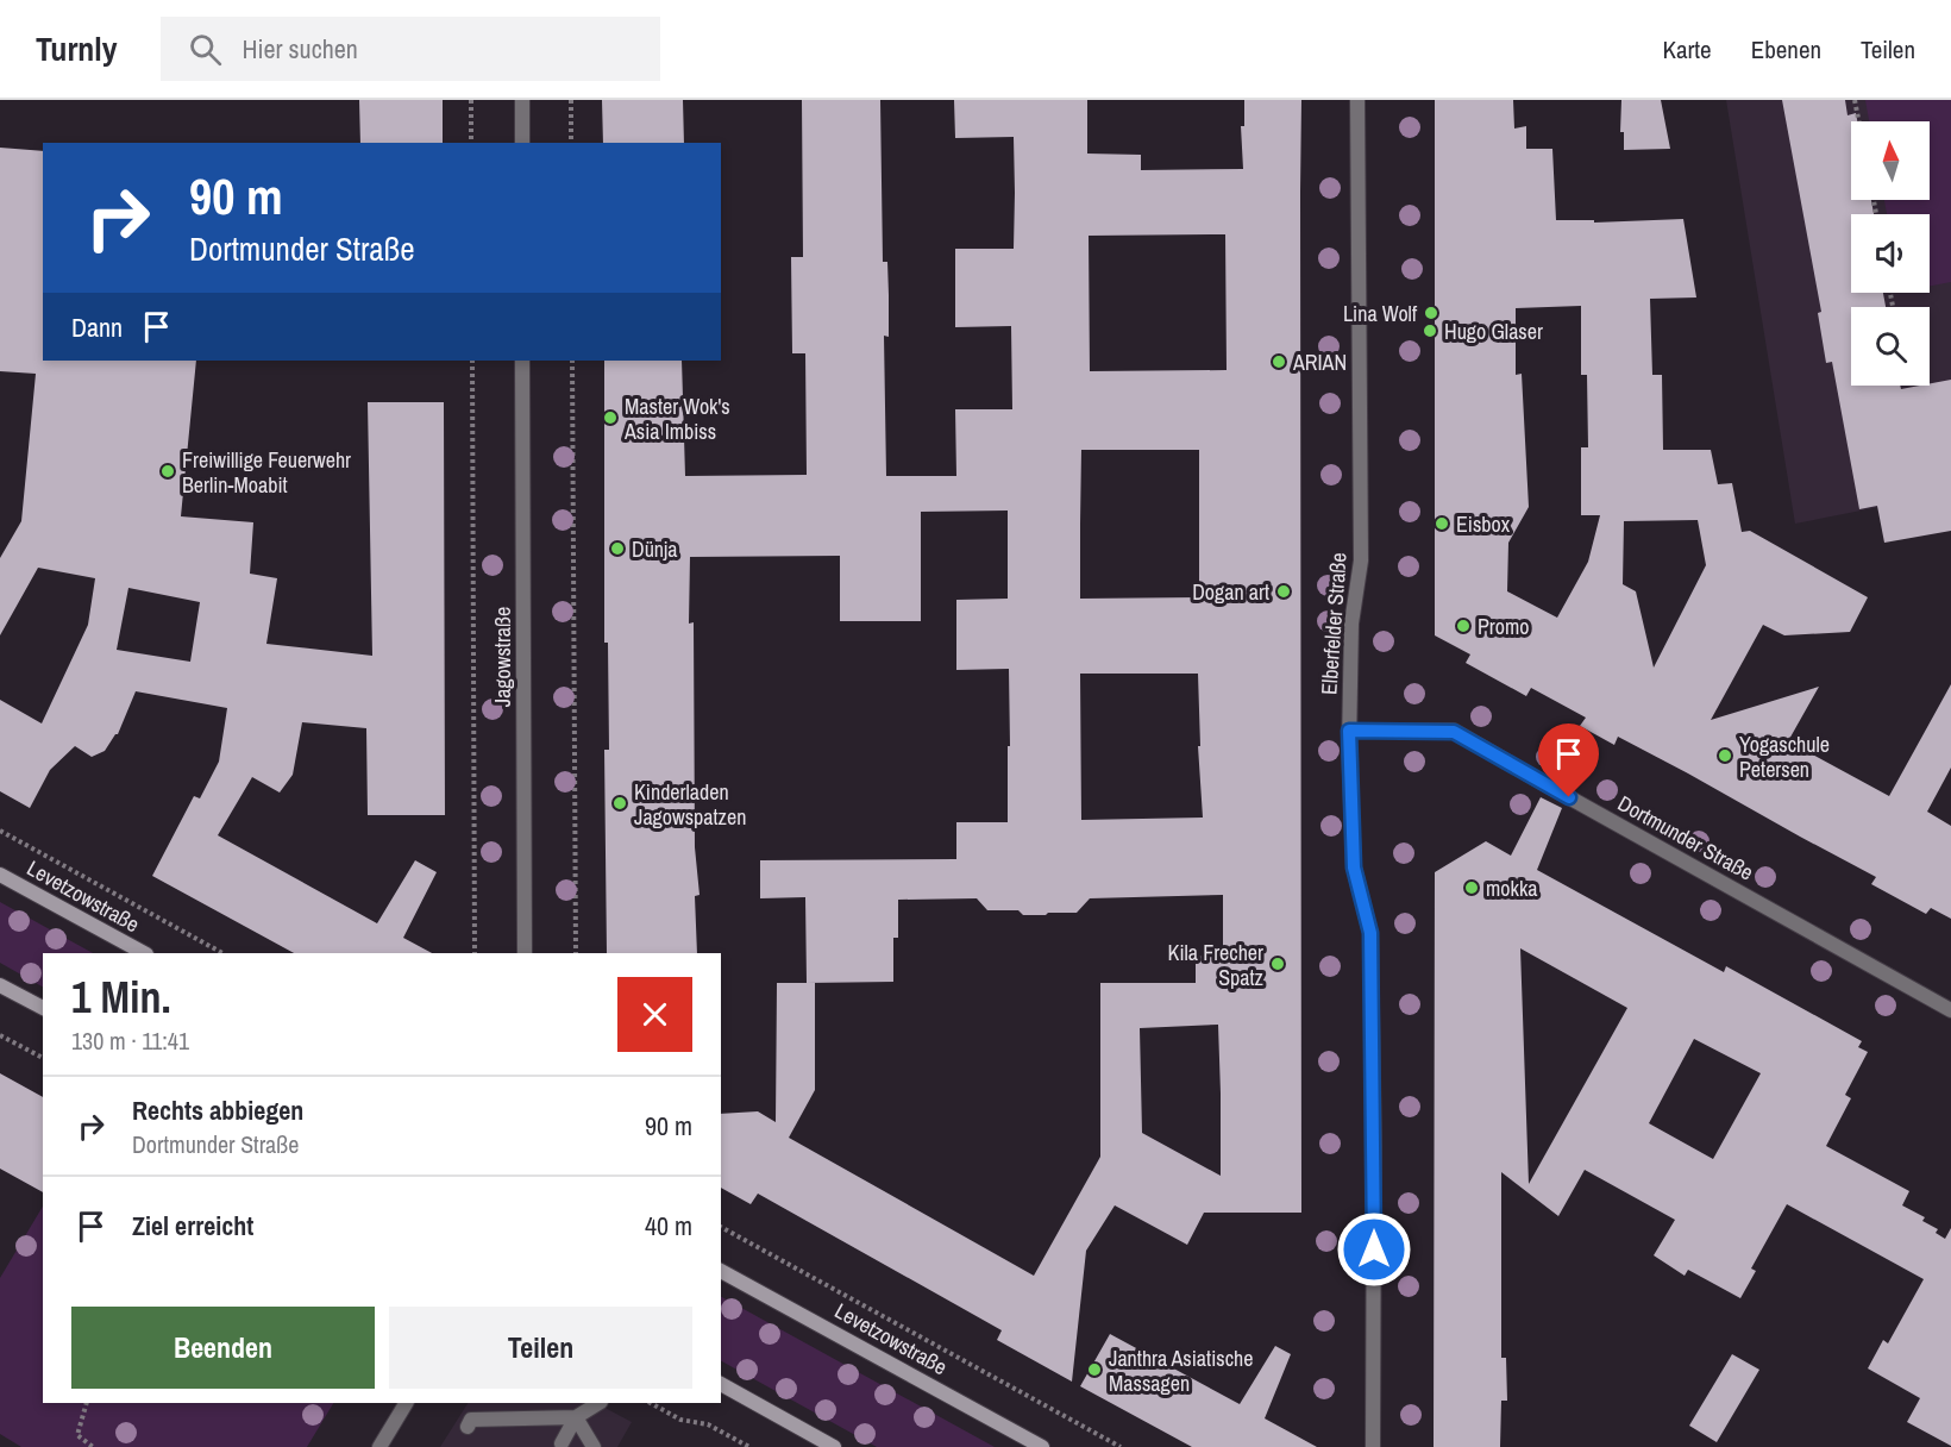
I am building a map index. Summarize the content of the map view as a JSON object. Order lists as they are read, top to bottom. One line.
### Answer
{"streets":{"main road":["Levetzowstraße"],"street":["Elberfelder Straße","Jagowstraße","Dortmunder Straße"]},"crossings":[["Elberfelder Straße","Dortmunder Straße"]],"places":["Lina Wolf","Hugo Glaser","ARIAN","Master Wok's Asia Imbiss","Freiwillige Feuerwehr Berlin-Moabit","Eisbox","Dünja","Dogan art","Promo","Yogaschule Petersen","Kinderladen Jagowspatzen","mokka","Kila Frecher Spatz","Janthra Asiatische Massagen"],"north":"top","page":{"header":"Turnly","search":"Hier suchen","nav":["Karte","Ebenen","Teilen"],"turn":["90 m","Dortmunder Straße"],"then":"Dann","heading":["1 Min.","130 m · 11:41"],"list":[{"name":"Rechts abbiegen","note":"Dortmunder Straße","value":"90 m"},{"name":"Ziel erreicht","value":"40 m"}],"buttons":["Beenden","Teilen"]}}
